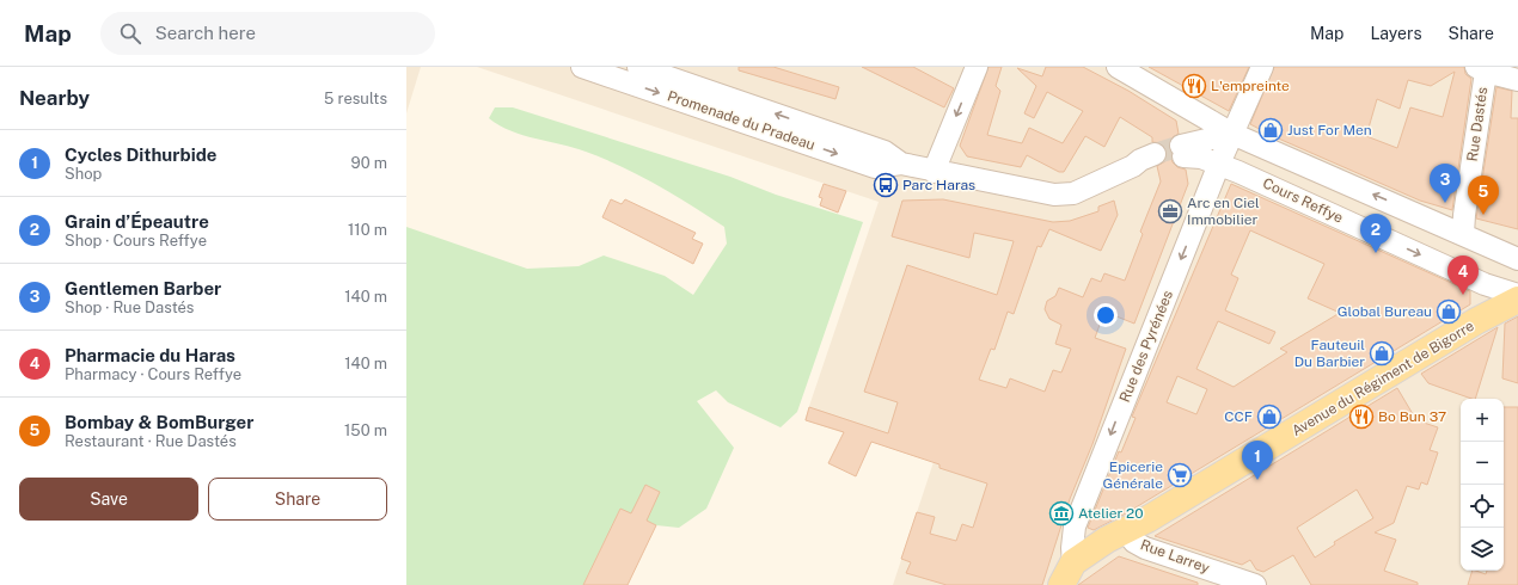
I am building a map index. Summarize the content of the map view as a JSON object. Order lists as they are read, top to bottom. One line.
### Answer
{"streets":{"main road":["Avenue du Régiment de Bigorre"],"street":["Promenade du Pradeau","Rue Dastés","Cours Reffye","Rue des Pyrénées","Rue Larrey"]},"crossings":[["Cours Reffye","Rue des Pyrénées"],["Rue des Pyrénées","Avenue du Régiment de Bigorre"],["Avenue du Régiment de Bigorre","Rue Larrey"]],"one_way":["Rue des Pyrénées"],"places":{"restaurant":["L'empreinte","Bo Bun 37"],"shop":["Just For Men","Global Bureau","Fauteuil Du Barbier","CCF"],"bus stop":["Parc Haras"],"office":["Arc en Ciel Immobilier"],"supermarket":["Epicerie Générale"],"museum":["Atelier 20"]},"page":{"header":"Map","search":"Search here","nav":["Map","Layers","Share"],"heading":["Nearby","5 results"],"list":[{"mark":"1","name":"Cycles Dithurbide","note":"Shop","value":"90 m"},{"mark":"2","name":"Grain d’Épeautre","note":"Shop · Cours Reffye","value":"110 m"},{"mark":"3","name":"Gentlemen Barber","note":"Shop · Rue Dastés","value":"140 m"},{"mark":"4","name":"Pharmacie du Haras","note":"Pharmacy · Cours Reffye","value":"140 m"},{"mark":"5","name":"Bombay & BomBurger","note":"Restaurant · Rue Dastés","value":"150 m"}],"pins":["3","5","2","4","1"],"map_buttons":["+","−"],"buttons":["Save","Share"]}}
